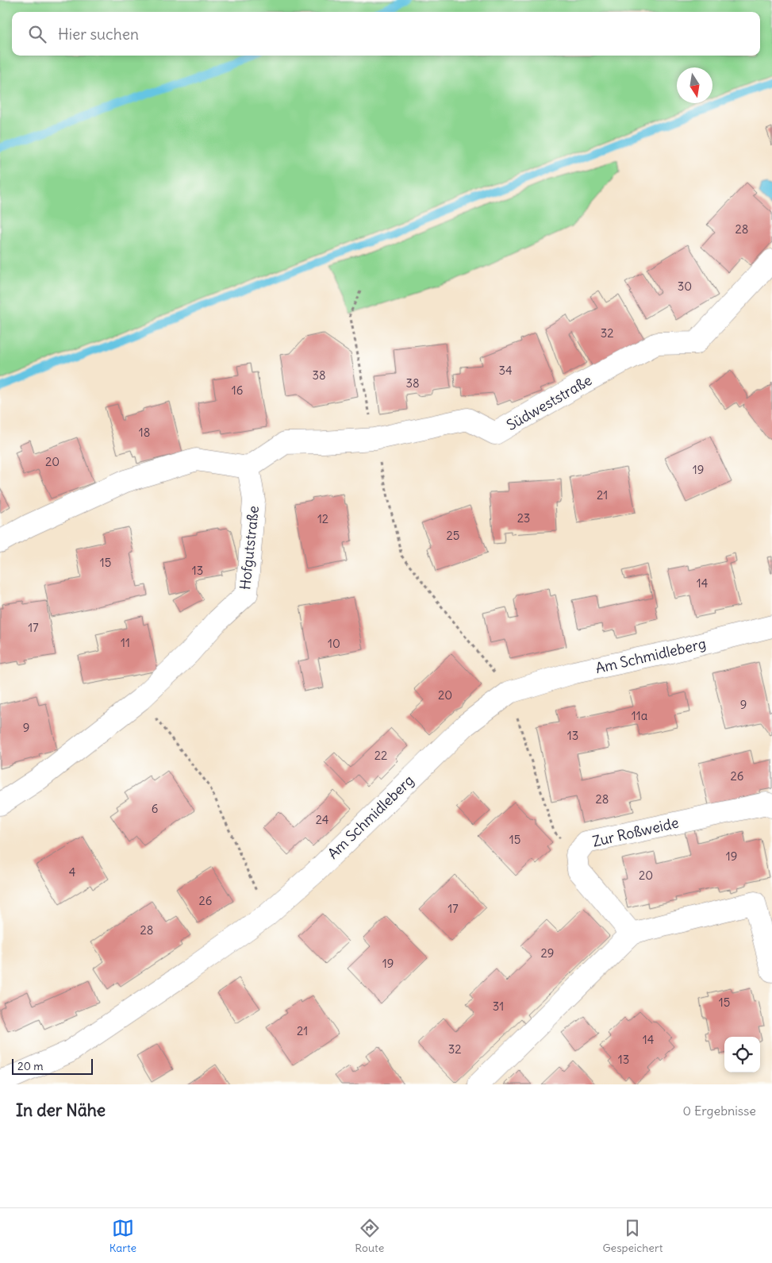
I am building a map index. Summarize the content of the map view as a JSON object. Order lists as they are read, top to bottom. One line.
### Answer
{"streets":{"street":["Südweststraße","Hofgutstraße","Am Schmidleberg","Zur Roßweide"]},"crossings":[["Südweststraße","Hofgutstraße"]],"house_numbers":["28","30","32","34","38","38","16","18","20","19","21","23","12","25","15","13","14","17","11","10","20","9","11a","9","13","22","26","28","6","24","15","19","4","20","26","17","28","29","19","15","31","21","14","32","13"],"scale_bar":"20 m","north":"bottom","page":{"search":"Hier suchen","scale":"20 m","heading":["In der Nähe","0 Ergebnisse"],"nav":["Karte","Route","Gespeichert"]}}
